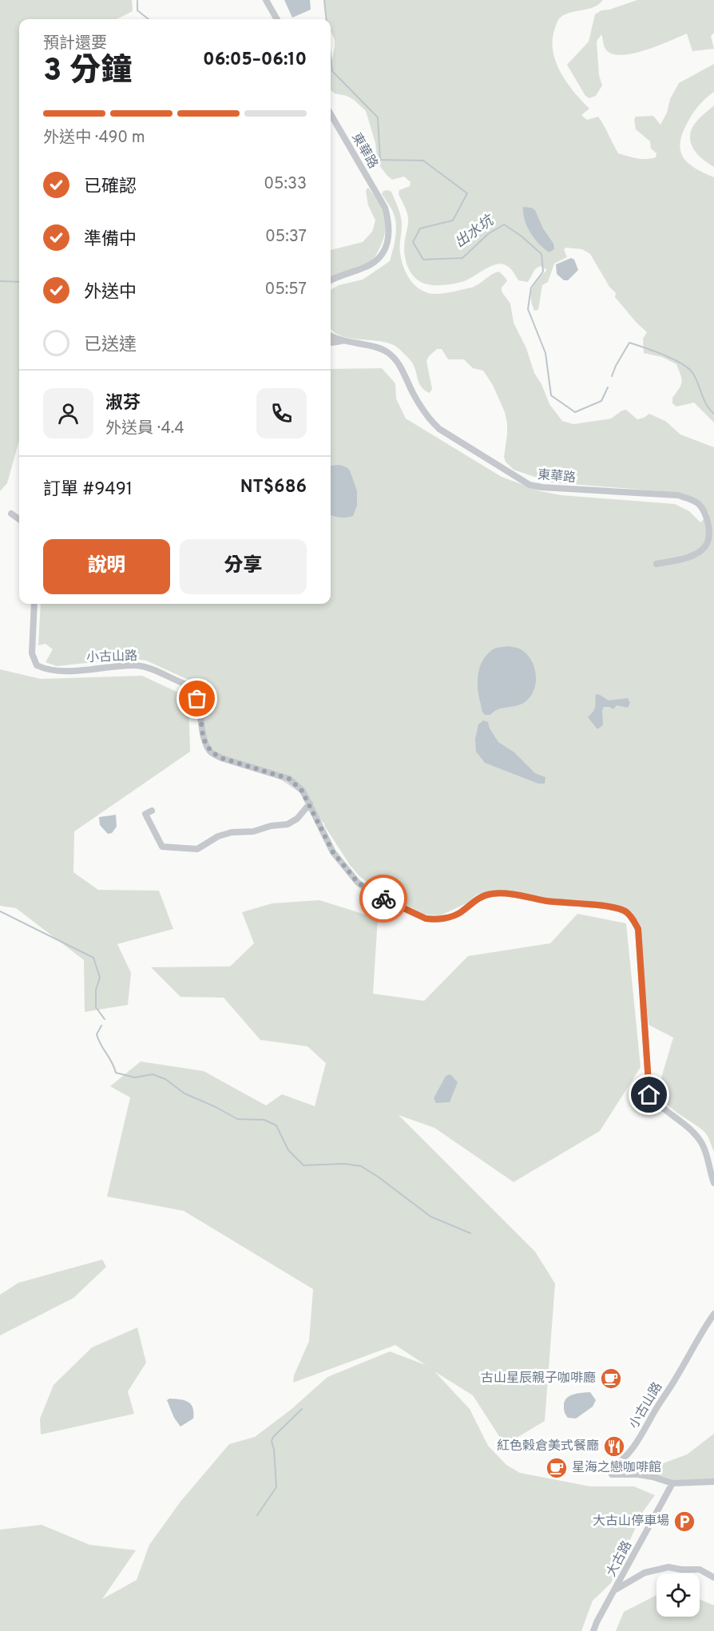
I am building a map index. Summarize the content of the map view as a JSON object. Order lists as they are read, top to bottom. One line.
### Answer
{"streets":{"street":["東華路","小古山路","大古路"]},"crossings":[["小古山路","大古路"]],"water":["出水坑"],"places":{"cafe":["古山星辰親子咖啡廳","星海之戀咖啡館"],"restaurant":["紅色榖倉美式餐廳"],"parking":["大古山停車場"]},"page":{"heading":["3 分鐘","預計還要","06:05–06:10"],"panel":["淑芬","外送員 · 4.4","訂單 #9491","NT$686"],"bar":"外送中 · 490 m","list":[["已確認","05:33"],["準備中","05:37"],["外送中","05:57"],"已送達"],"buttons":["說明","分享"]}}
